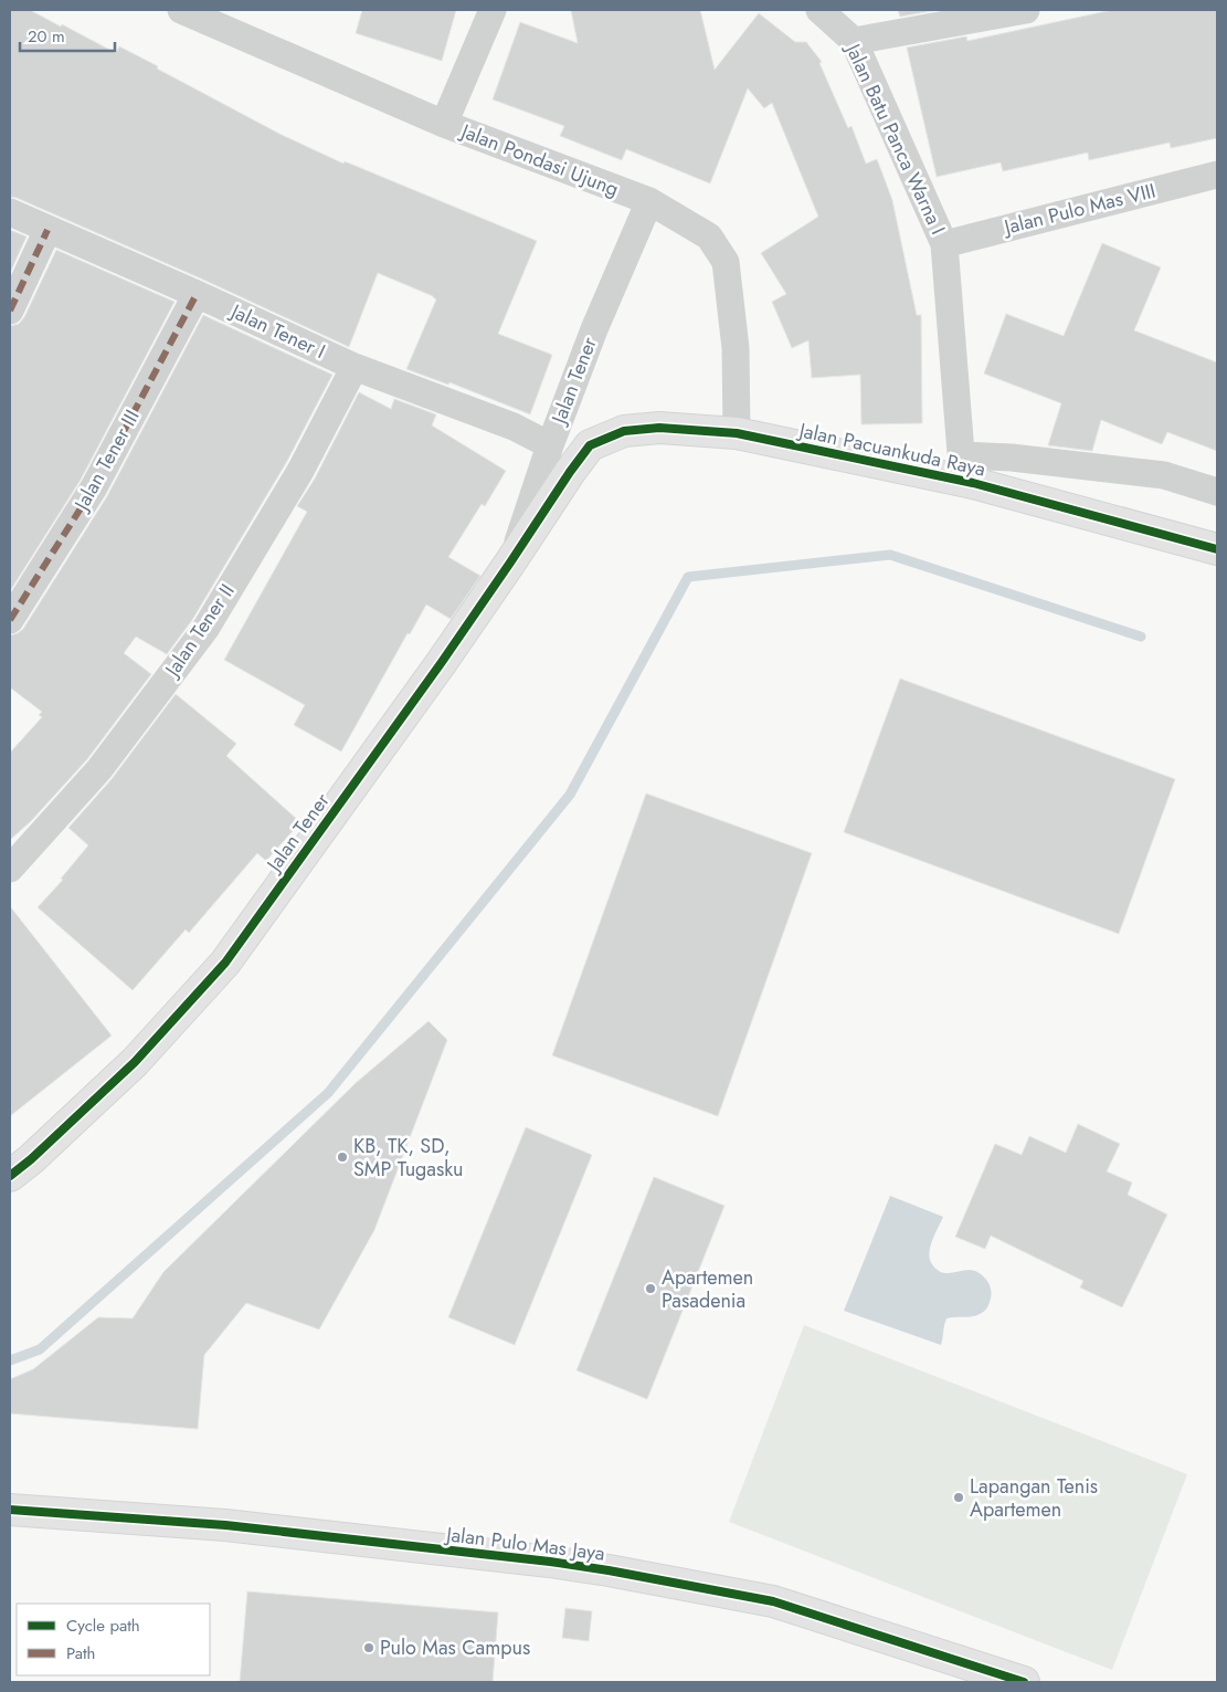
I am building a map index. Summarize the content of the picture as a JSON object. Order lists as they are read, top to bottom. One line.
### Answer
{"streets":{"street":["Jalan Batu Panca Warna I","Jalan Pondasi Ujung","Jalan Pulo Mas VIII","Jalan Tener I","Jalan Tener","Jalan Pacuankuda Raya","Jalan Tener III","Jalan Tener II","Jalan Pulo Mas Jaya"]},"crossings":[["Jalan Batu Panca Warna I","Jalan Pulo Mas VIII"],["Jalan Batu Panca Warna I","Jalan Pacuankuda Raya"],["Jalan Pondasi Ujung","Jalan Tener"],["Jalan Pondasi Ujung","Jalan Pacuankuda Raya"],["Jalan Tener I","Jalan Tener"],["Jalan Tener I","Jalan Tener III"],["Jalan Tener I","Jalan Tener II"],["Jalan Tener","Jalan Pacuankuda Raya"]],"places":["KB, TK, SD, SMP Tugasku","Apartemen Pasadenia","Lapangan Tenis Apartemen","Pulo Mas Campus"],"legend":["Cycle path","Path"],"scale_bar":"20 m"}
